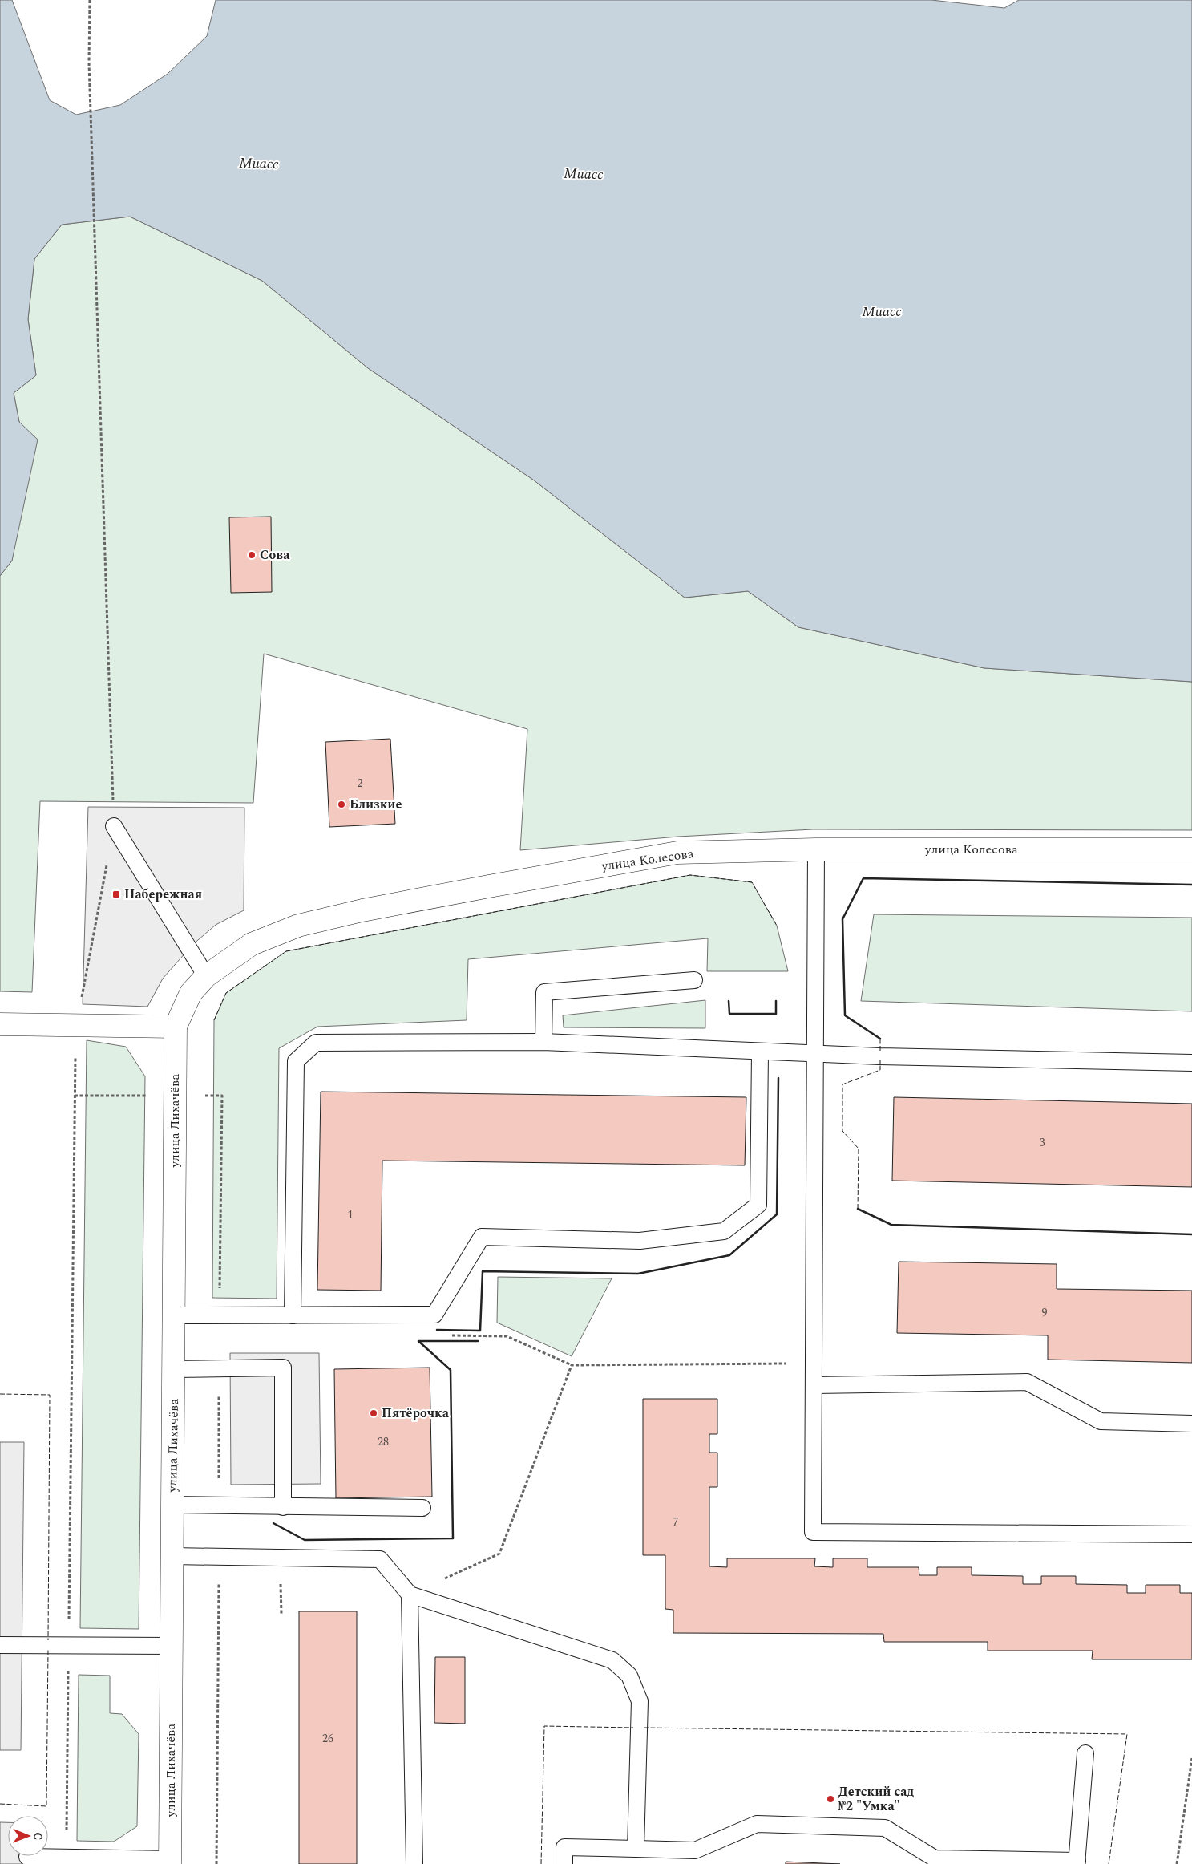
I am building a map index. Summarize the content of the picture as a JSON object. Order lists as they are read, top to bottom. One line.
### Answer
{"streets":{"street":["улица Колесова","улица Лихачёва"]},"crossings":[["улица Колесова","улица Лихачёва"]],"water":["Миасс"],"places":{"other":["Сова","Близкие","Пятёрочка","Детский сад №2 \"Умка\""],"transit":["Набережная"]},"house_numbers":["2","3","1","9","28","7","26"],"north":"right"}
